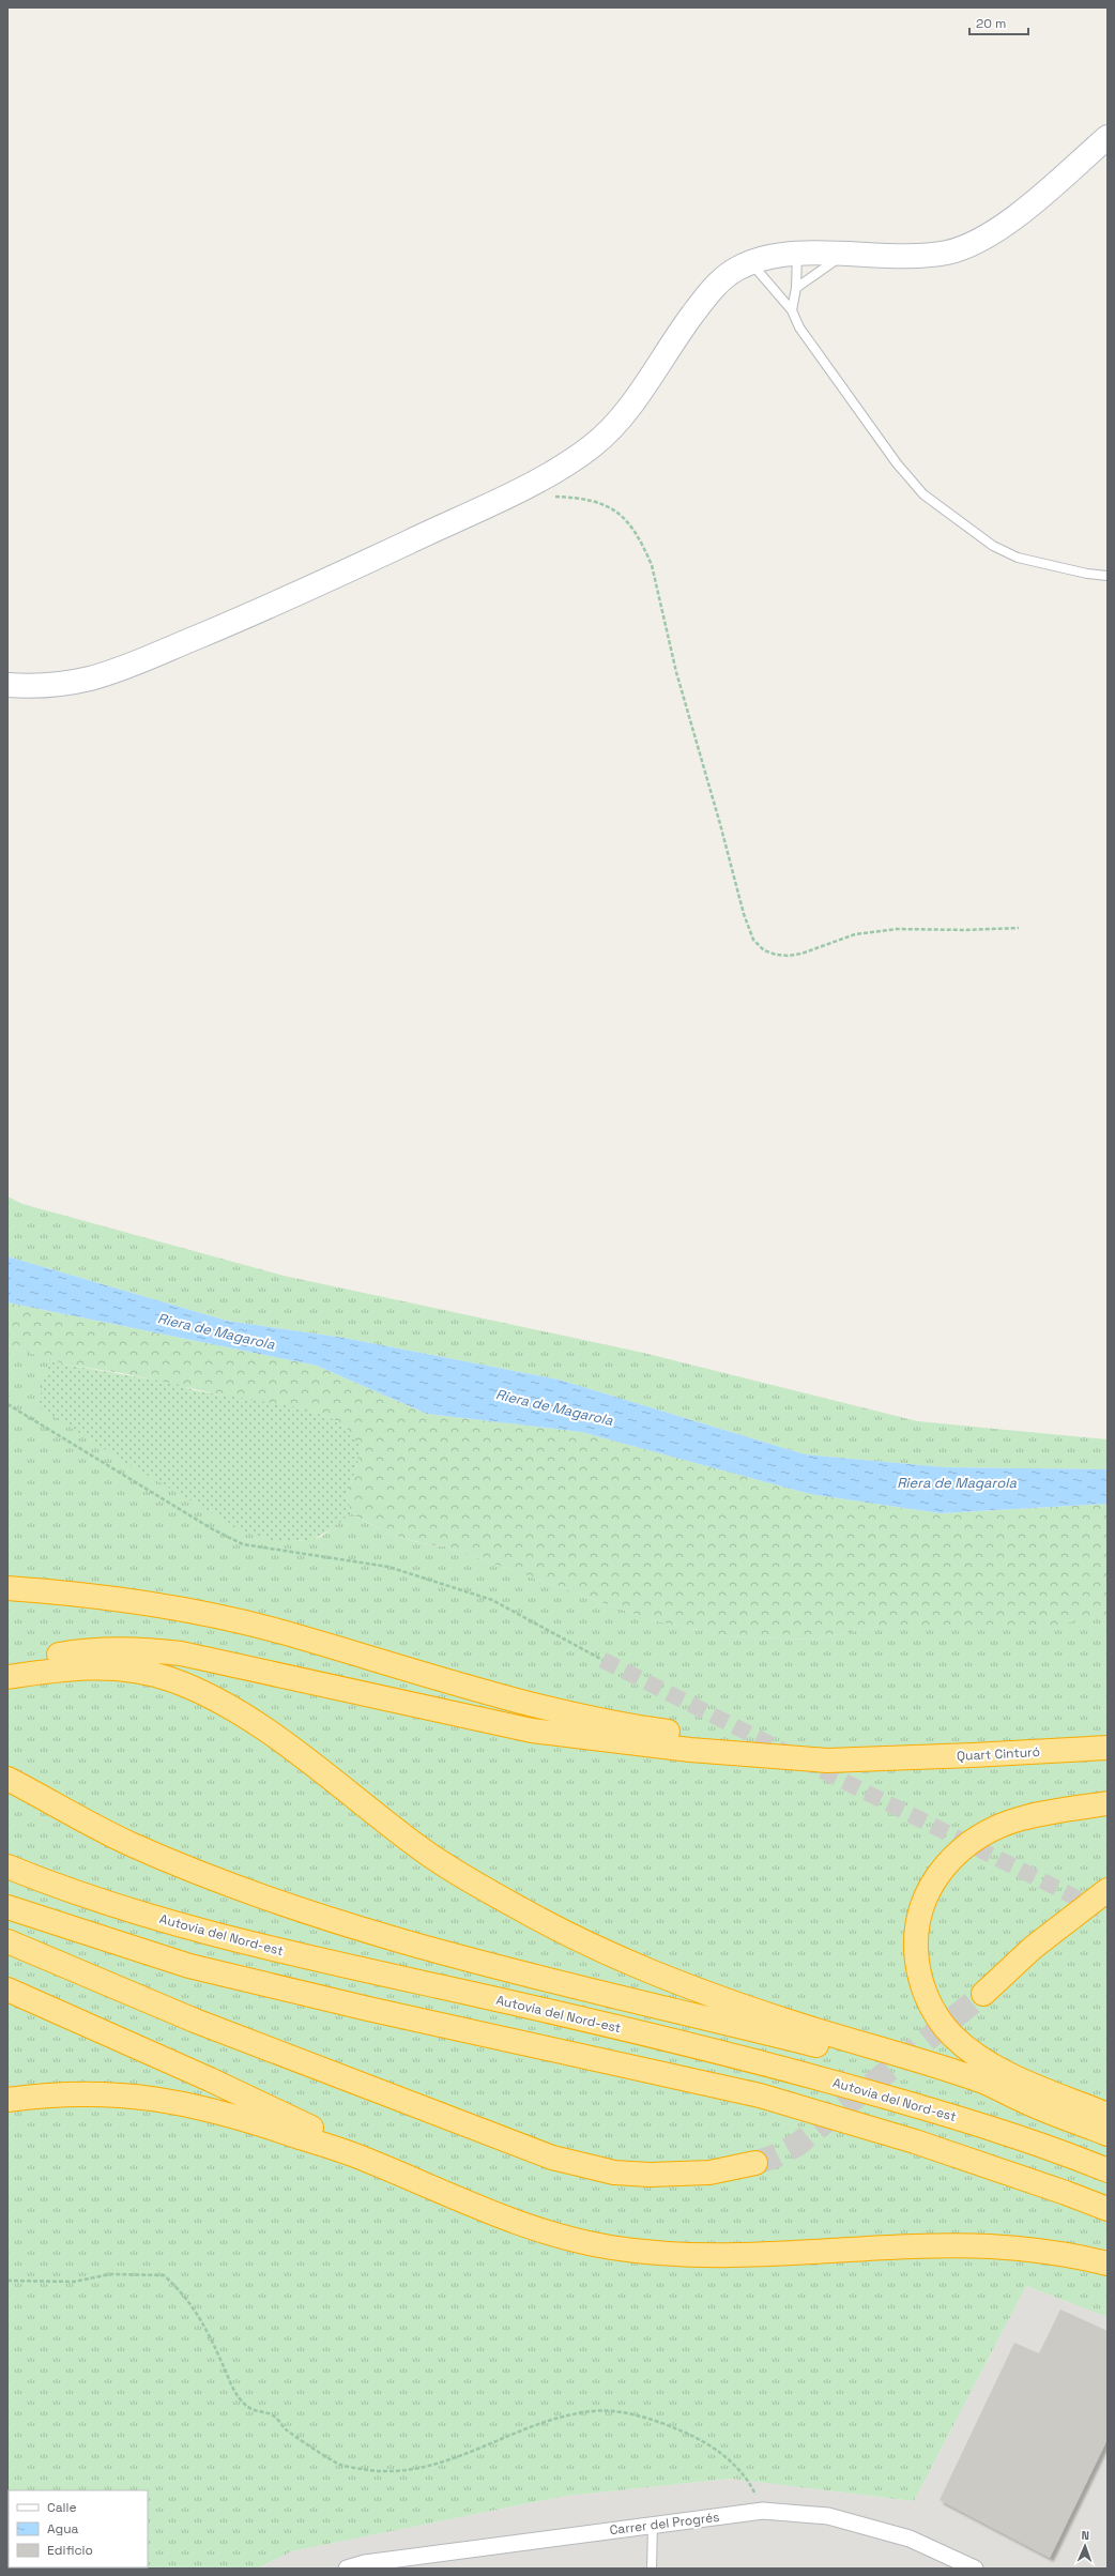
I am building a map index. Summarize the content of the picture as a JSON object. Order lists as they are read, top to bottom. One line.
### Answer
{"streets":{"highway":["Quart Cinturó","Autovia del Nord-est"],"street":["Carrer del Progrés"]},"water":["Riera de Magarola"],"legend":["Calle","Agua","Edificio"],"scale_bar":"20 m","north":"top"}
